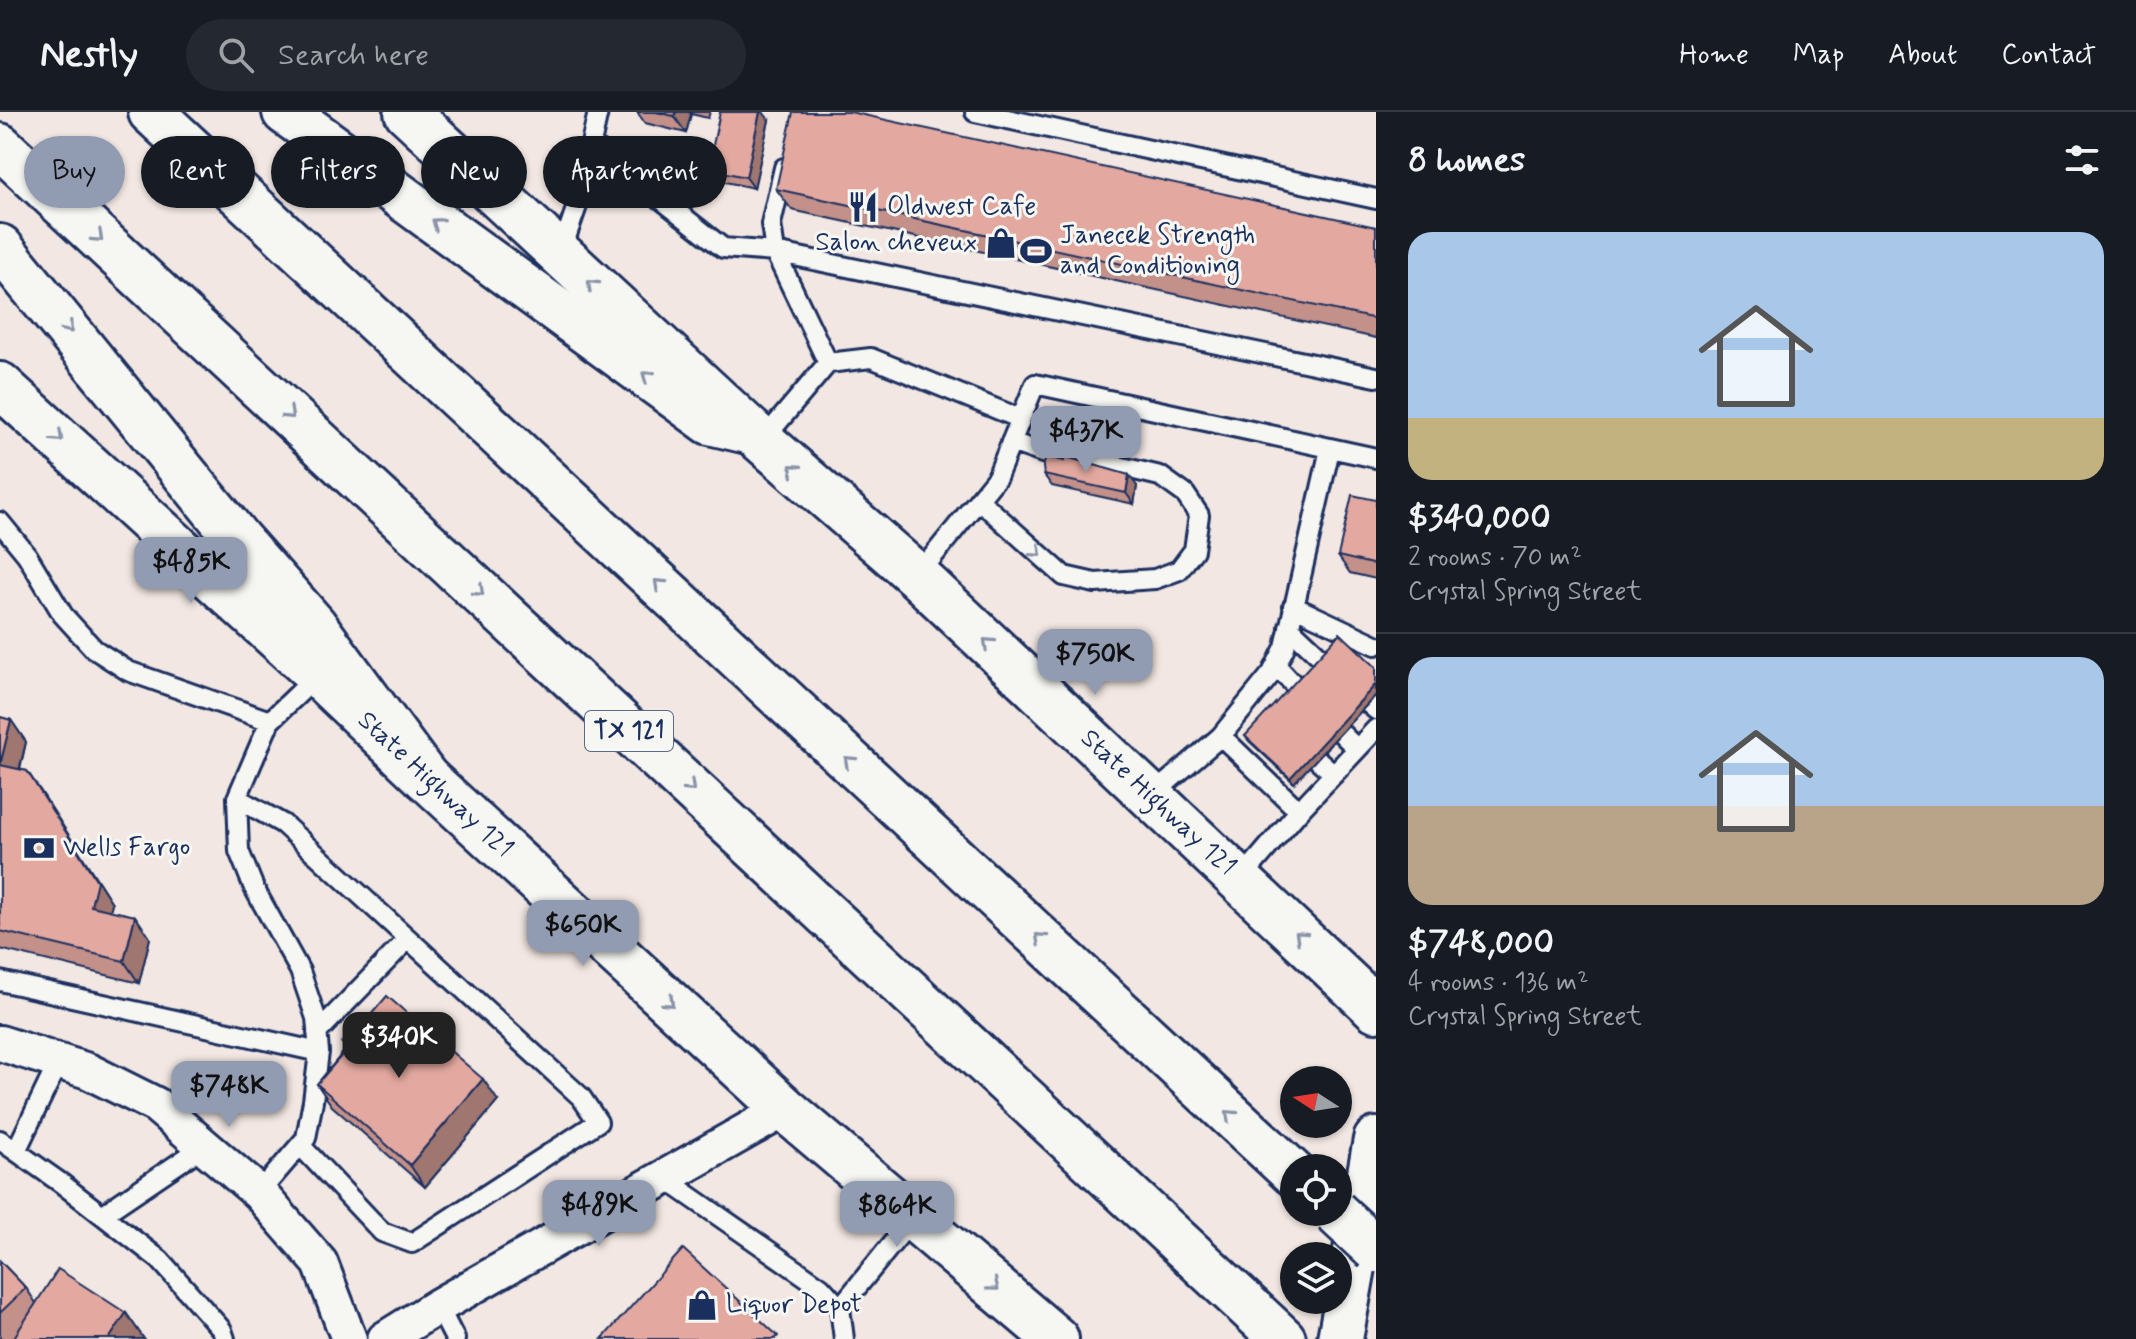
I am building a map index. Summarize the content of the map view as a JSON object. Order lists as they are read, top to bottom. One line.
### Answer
{"streets":{"main road":["TX 121","State Highway 121"]},"places":{"restaurant":["Oldwest Cafe"],"shop":["Salon cheveux","Liquor Depot"],"sports":["Janecek Strength and Conditioning"],"bank":["Wells Fargo"]},"north":"left","page":{"header":"Nestly","search":"Search here","nav":["Home","Map","About","Contact"],"heading":"8 homes","chip":["Buy","Rent","Filters","New","Apartment"],"list":[{"name":"$340,000","note":"2 rooms · 70 m² · Crystal Spring Street"},{"name":"$748,000","note":"4 rooms · 136 m² · Crystal Spring Street"}],"price":["$437K","$485K","$750K","$650K","$340K","$748K","$489K","$864K"]}}
